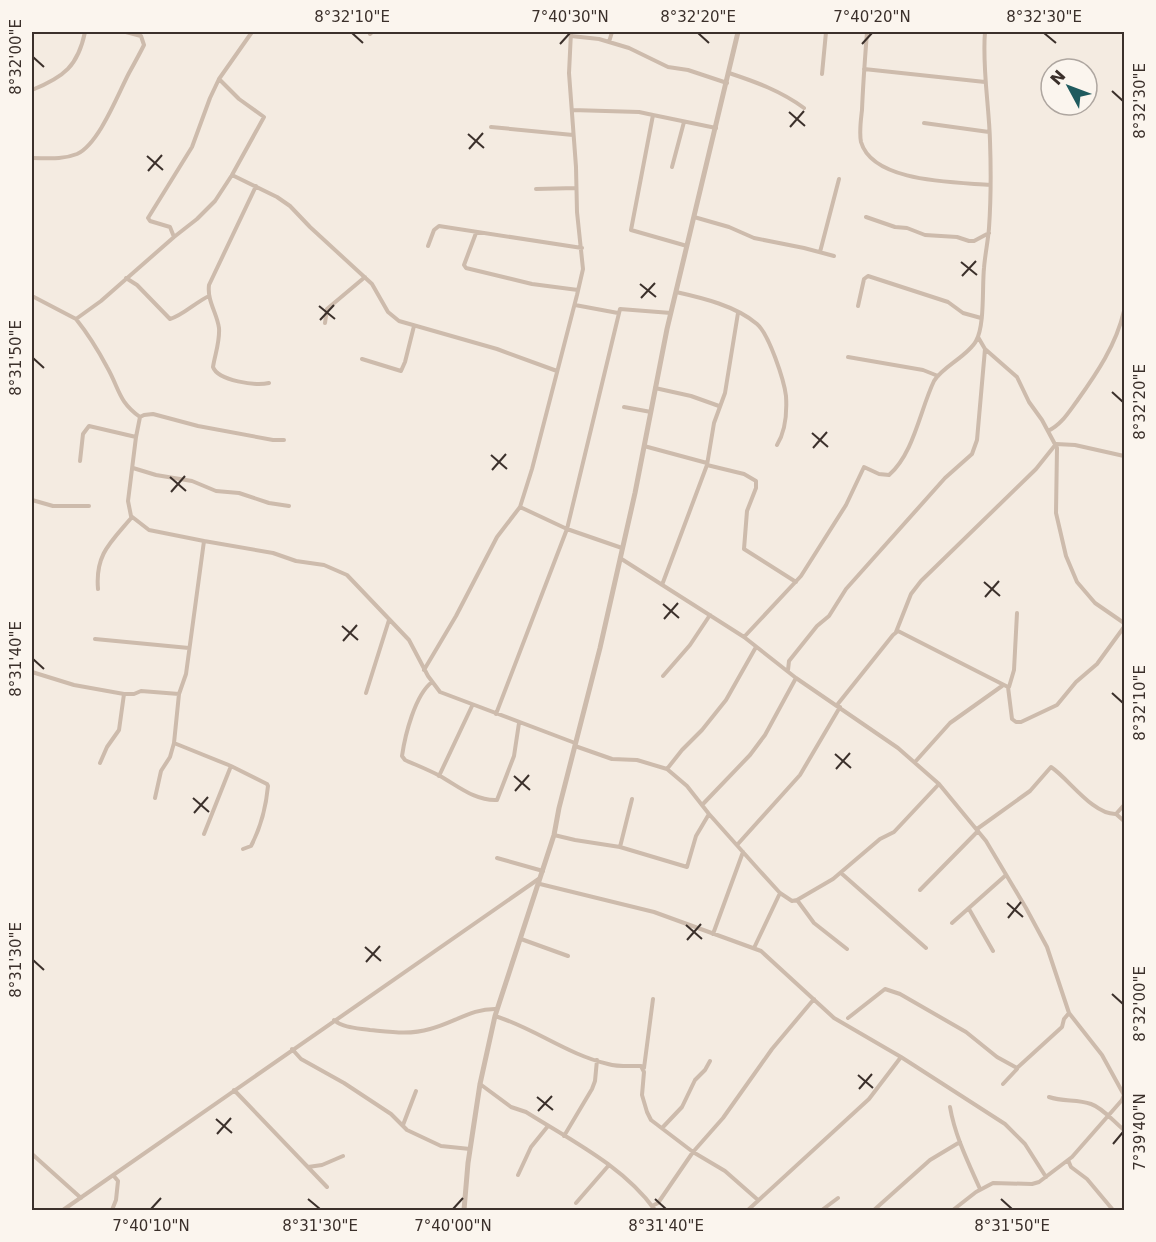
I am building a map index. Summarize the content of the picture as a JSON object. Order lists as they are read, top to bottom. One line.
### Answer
{"north":"top left","coordinates":["8°32'10\"E","7°40'30\"N","8°32'20\"E","7°40'20\"N","8°32'30\"E","8°32'00\"E","8°31'50\"E","8°31'40\"E","8°31'30\"E","7°39'40\"N","7°40'10\"N","7°40'00\"N"]}
